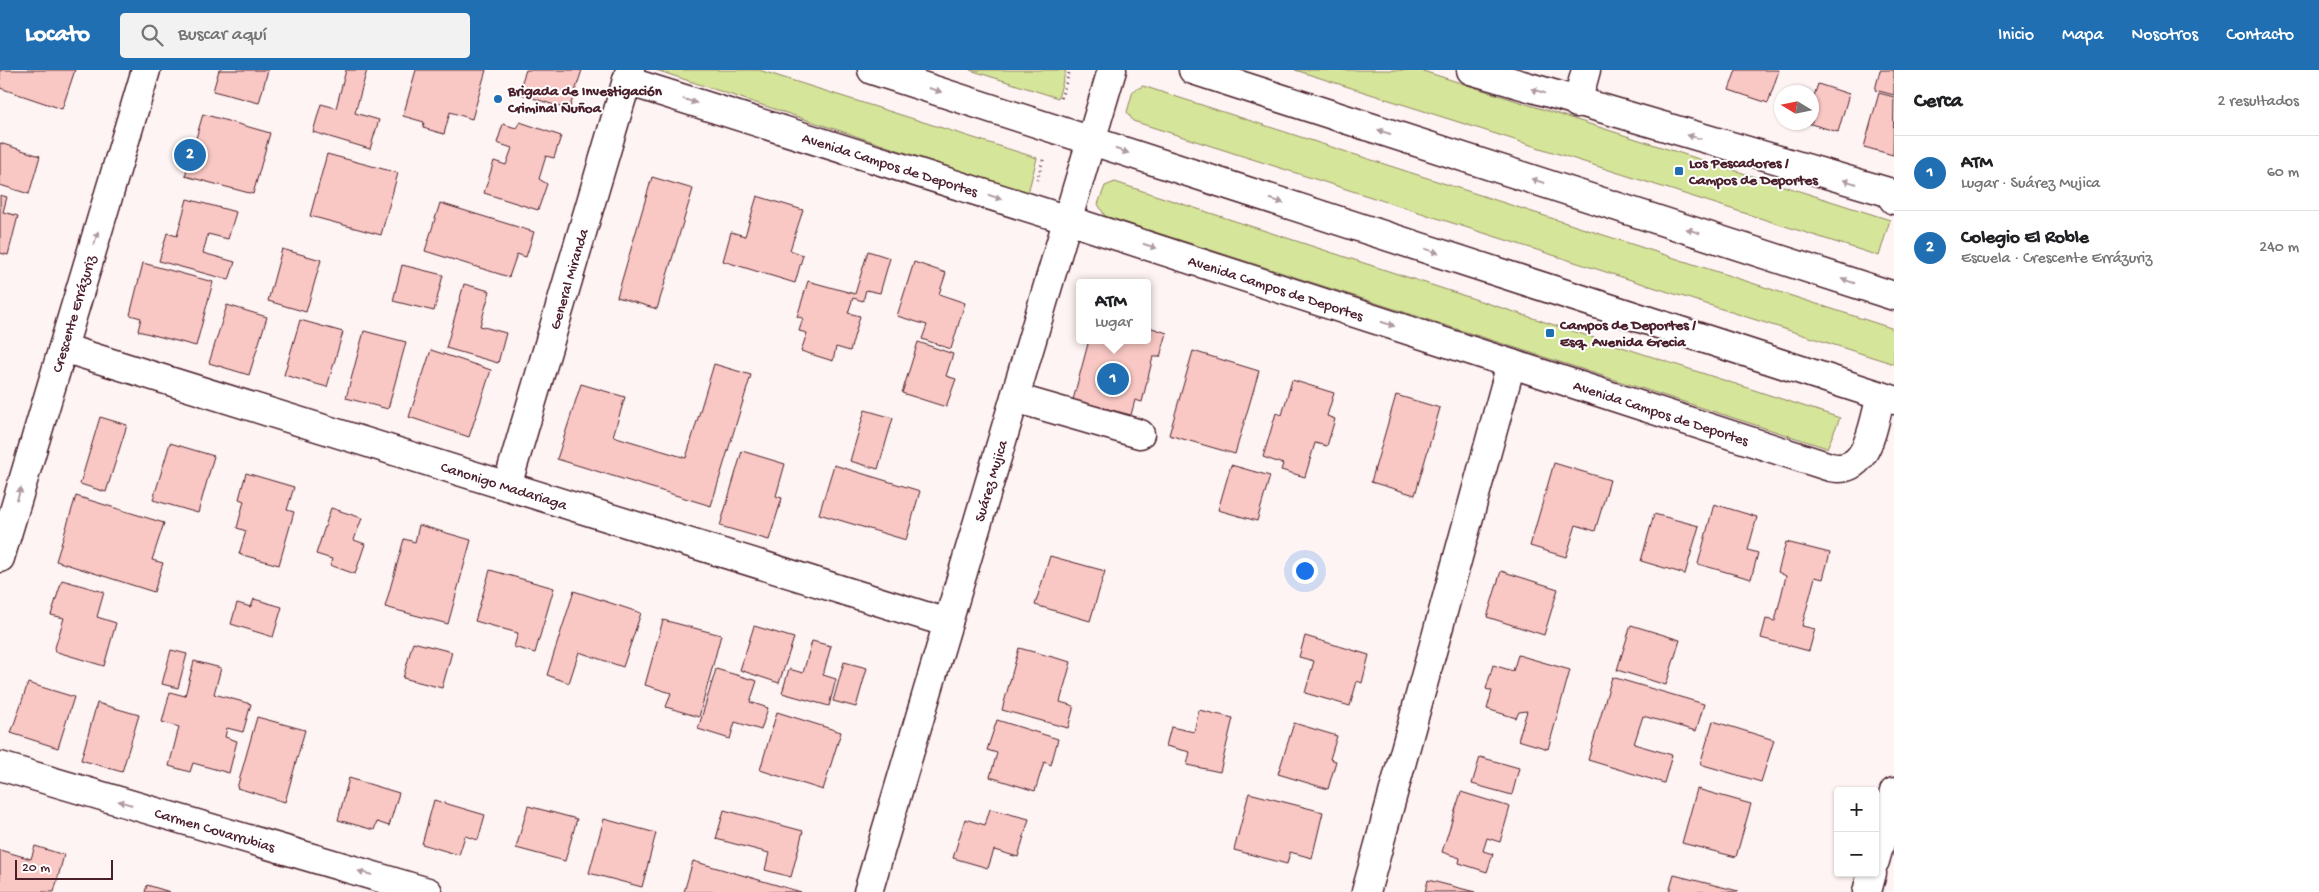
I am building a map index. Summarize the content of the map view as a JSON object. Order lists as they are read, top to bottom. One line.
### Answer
{"streets":{"street":["Avenida Campos de Deportes","General Miranda","Crescente Errázuriz","Suárez Mujica","Canonigo Madariaga","Carmen Covarrubias"]},"crossings":[["Avenida Campos de Deportes","General Miranda"],["Avenida Campos de Deportes","Suárez Mujica"],["General Miranda","Canonigo Madariaga"],["Crescente Errázuriz","Canonigo Madariaga"],["Suárez Mujica","Canonigo Madariaga"]],"one_way":["Crescente Errázuriz","Carmen Covarrubias"],"places":{"other":["Brigada de Investigación Criminal Ñuñoa"],"transit":["Los Pescadores / Campos de Deportes","Campos de Deportes / Esq. Avenida Grecia"]},"scale_bar":"20 m","north":"left","page":{"header":"Locato","search":"Buscar aquí","nav":["Inicio","Mapa","Nosotros","Contacto"],"heading":["Cerca","2 resultados"],"list":[{"mark":"1","name":"ATM","note":"Lugar · Suárez Mujica","value":"60 m"},{"mark":"2","name":"Colegio El Roble","note":"Escuela · Crescente Errázuriz","value":"240 m"}],"pins":["2","1"],"popup":["ATM","Lugar"],"map_buttons":["+","−"],"scale":"20 m"}}
